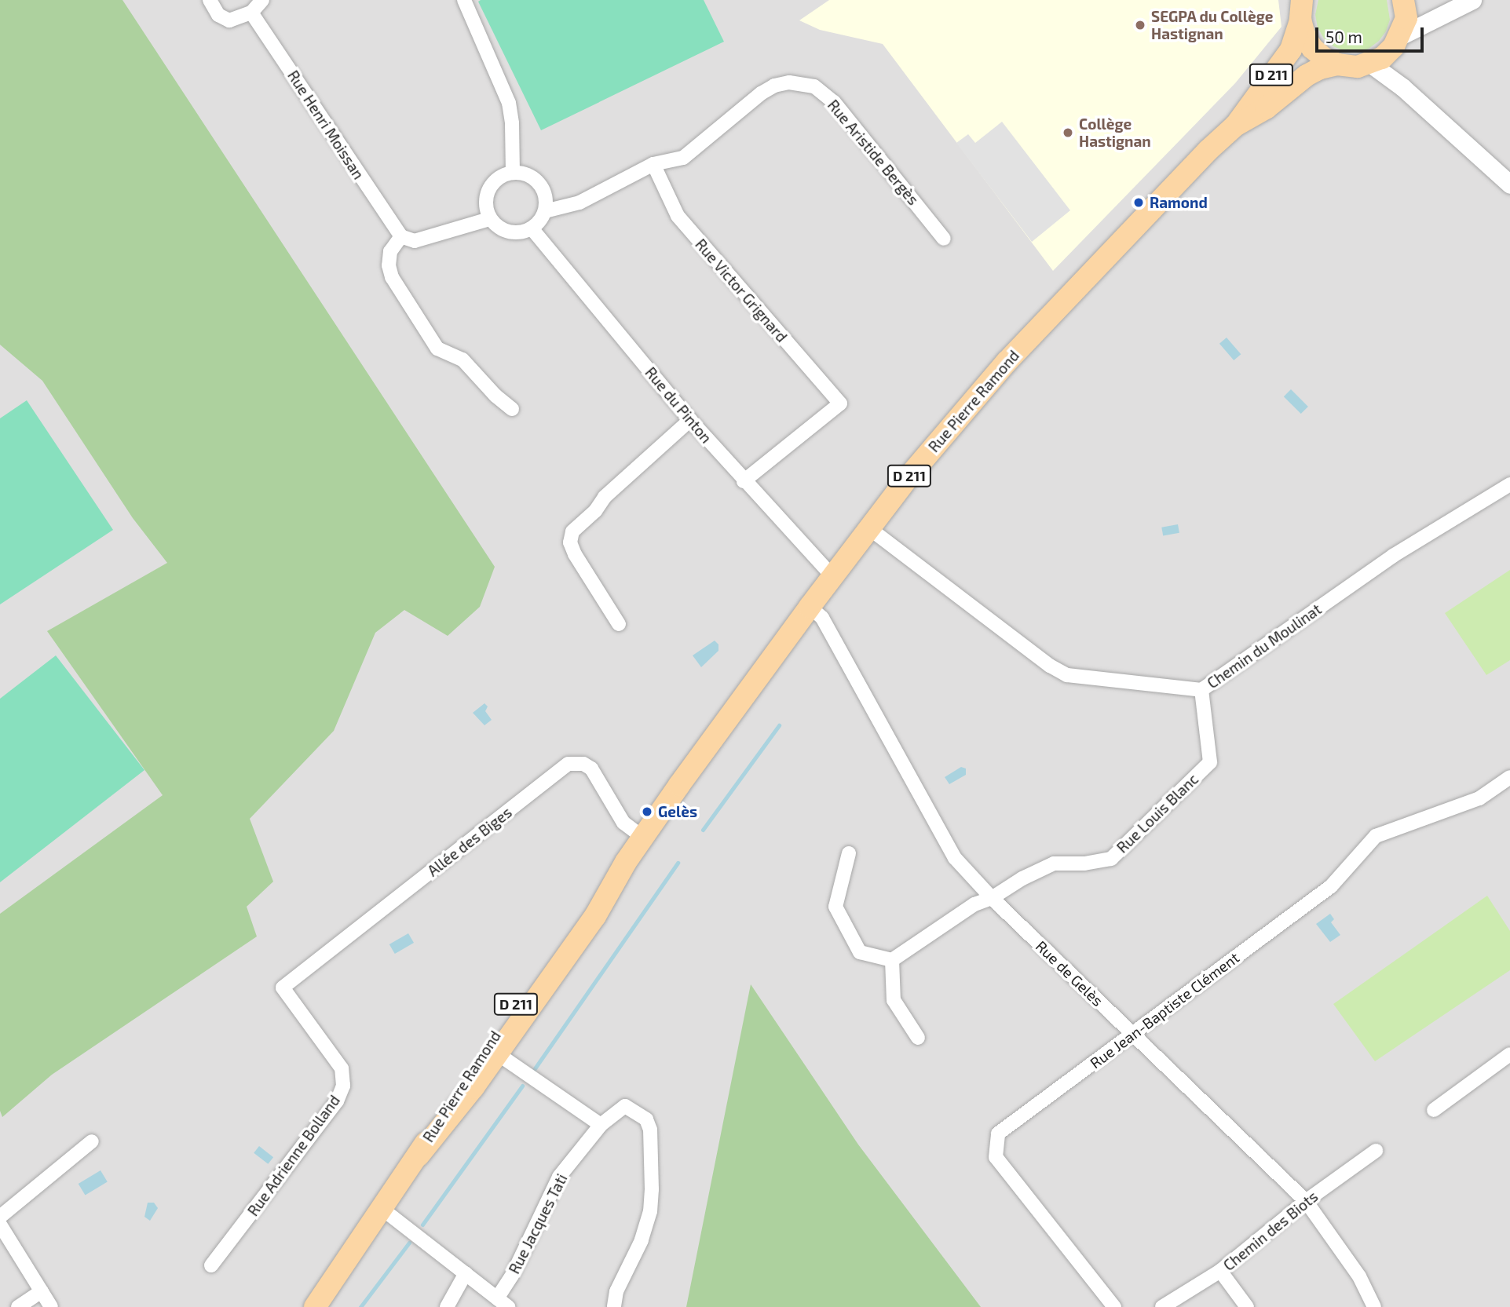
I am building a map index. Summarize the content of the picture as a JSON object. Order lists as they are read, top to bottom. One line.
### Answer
{"streets":{"main road":["D 211","Rue Pierre Ramond"],"street":["Rue Henri Moissan","Rue Aristide Bergès","Rue Victor Grignard","Rue du Pinton","Chemin du Moulinat","Rue Louis Blanc","Allée des Biges","Rue de Gelès","Rue Jean-Baptiste Clément","Rue Adrienne Bolland","Rue Jacques Tati","Chemin des Biots"]},"crossings":[["Rue Aristide Bergès","Rue Victor Grignard"],["Rue Victor Grignard","Rue du Pinton"],["Rue Pierre Ramond","Rue du Pinton"],["Rue Pierre Ramond","Chemin du Moulinat"],["Rue Pierre Ramond","Allée des Biges"],["Rue Pierre Ramond","Rue de Gelès"],["Rue Pierre Ramond","Rue Jacques Tati"],["Chemin du Moulinat","Rue Louis Blanc"],["Rue Louis Blanc","Rue de Gelès"],["Allée des Biges","Rue Adrienne Bolland"],["Rue de Gelès","Rue Jean-Baptiste Clément"],["Rue de Gelès","Chemin des Biots"]],"places":["SEGPA du Collège Hastignan","Collège Hastignan","Ramond","Gelès"],"scale_bar":"50 m"}
